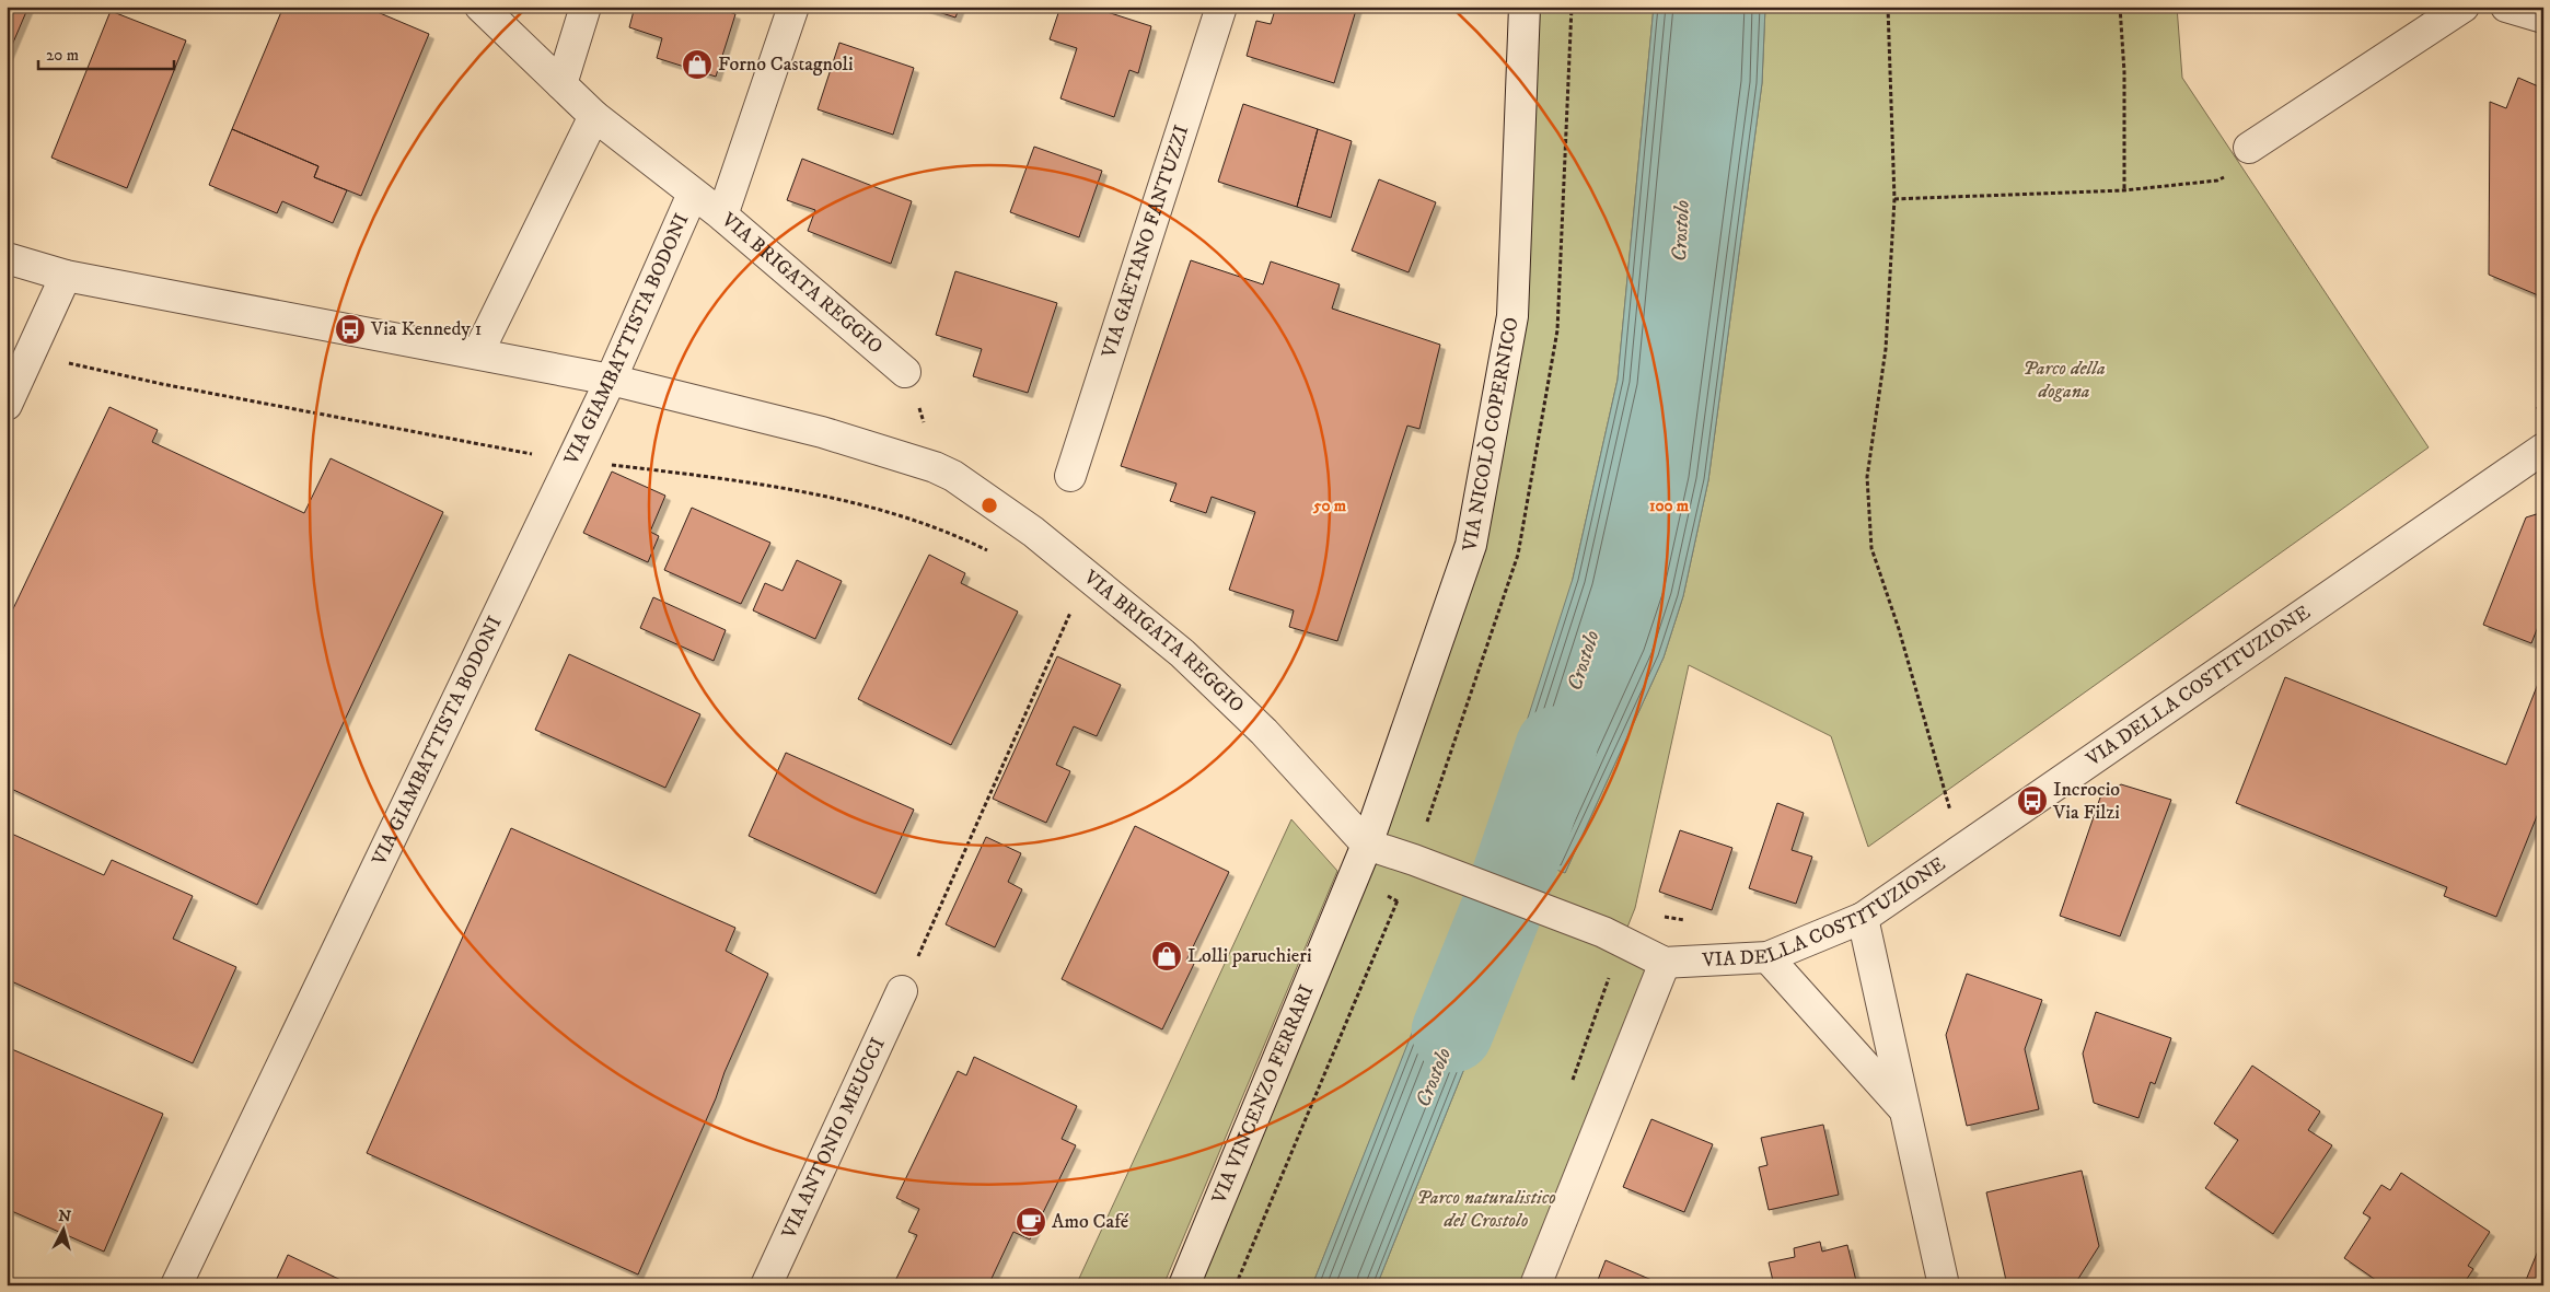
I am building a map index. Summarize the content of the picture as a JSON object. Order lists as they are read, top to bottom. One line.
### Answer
{"streets":{"street":["VIA GAETANO FANTUZZI","VIA BRIGATA REGGIO","VIA GIAMBATTISTA BODONI","VIA NICOLÒ COPERNICO","VIA DELLA COSTITUZIONE","VIA VINCENZO FERRARI","VIA ANTONIO MEUCCI"]},"crossings":[["VIA BRIGATA REGGIO","VIA GIAMBATTISTA BODONI"],["VIA BRIGATA REGGIO","VIA NICOLÒ COPERNICO"],["VIA BRIGATA REGGIO","VIA DELLA COSTITUZIONE"],["VIA BRIGATA REGGIO","VIA VINCENZO FERRARI"],["VIA NICOLÒ COPERNICO","VIA DELLA COSTITUZIONE"],["VIA NICOLÒ COPERNICO","VIA VINCENZO FERRARI"],["VIA DELLA COSTITUZIONE","VIA VINCENZO FERRARI"]],"water":["Crostolo"],"parks":["Parco della dogana","Parco naturalistico del Crostolo"],"places":{"shop":["Forno Castagnoli","Lolli paruchieri"],"bus stop":["Via Kennedy 1","Incrocio Via Filzi"],"cafe":["Amo Café"]},"scale_bar":"20 m","north":"top","rings":["50 m","100 m"]}
